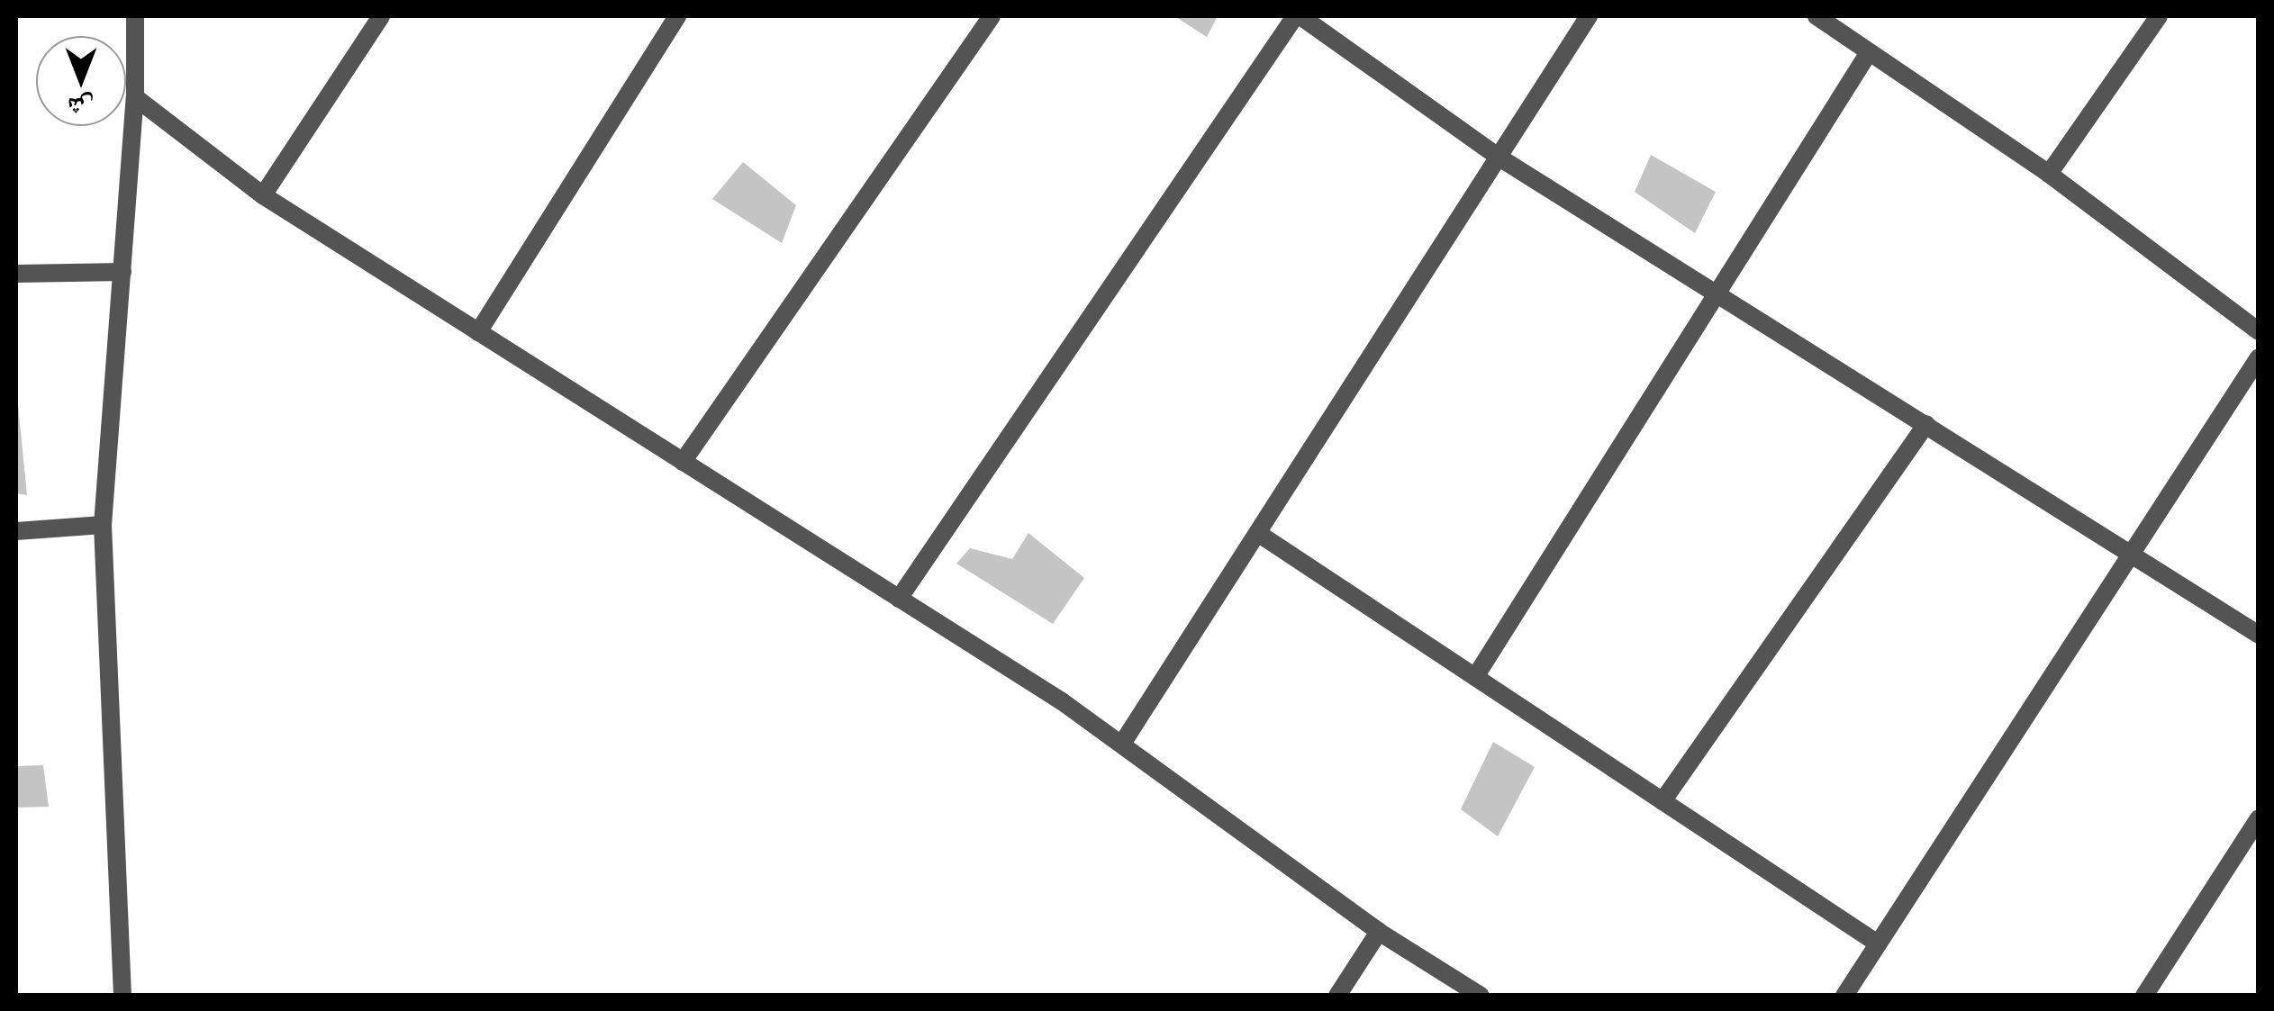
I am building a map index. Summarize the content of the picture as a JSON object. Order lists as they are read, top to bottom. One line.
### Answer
{"north":"bottom"}
